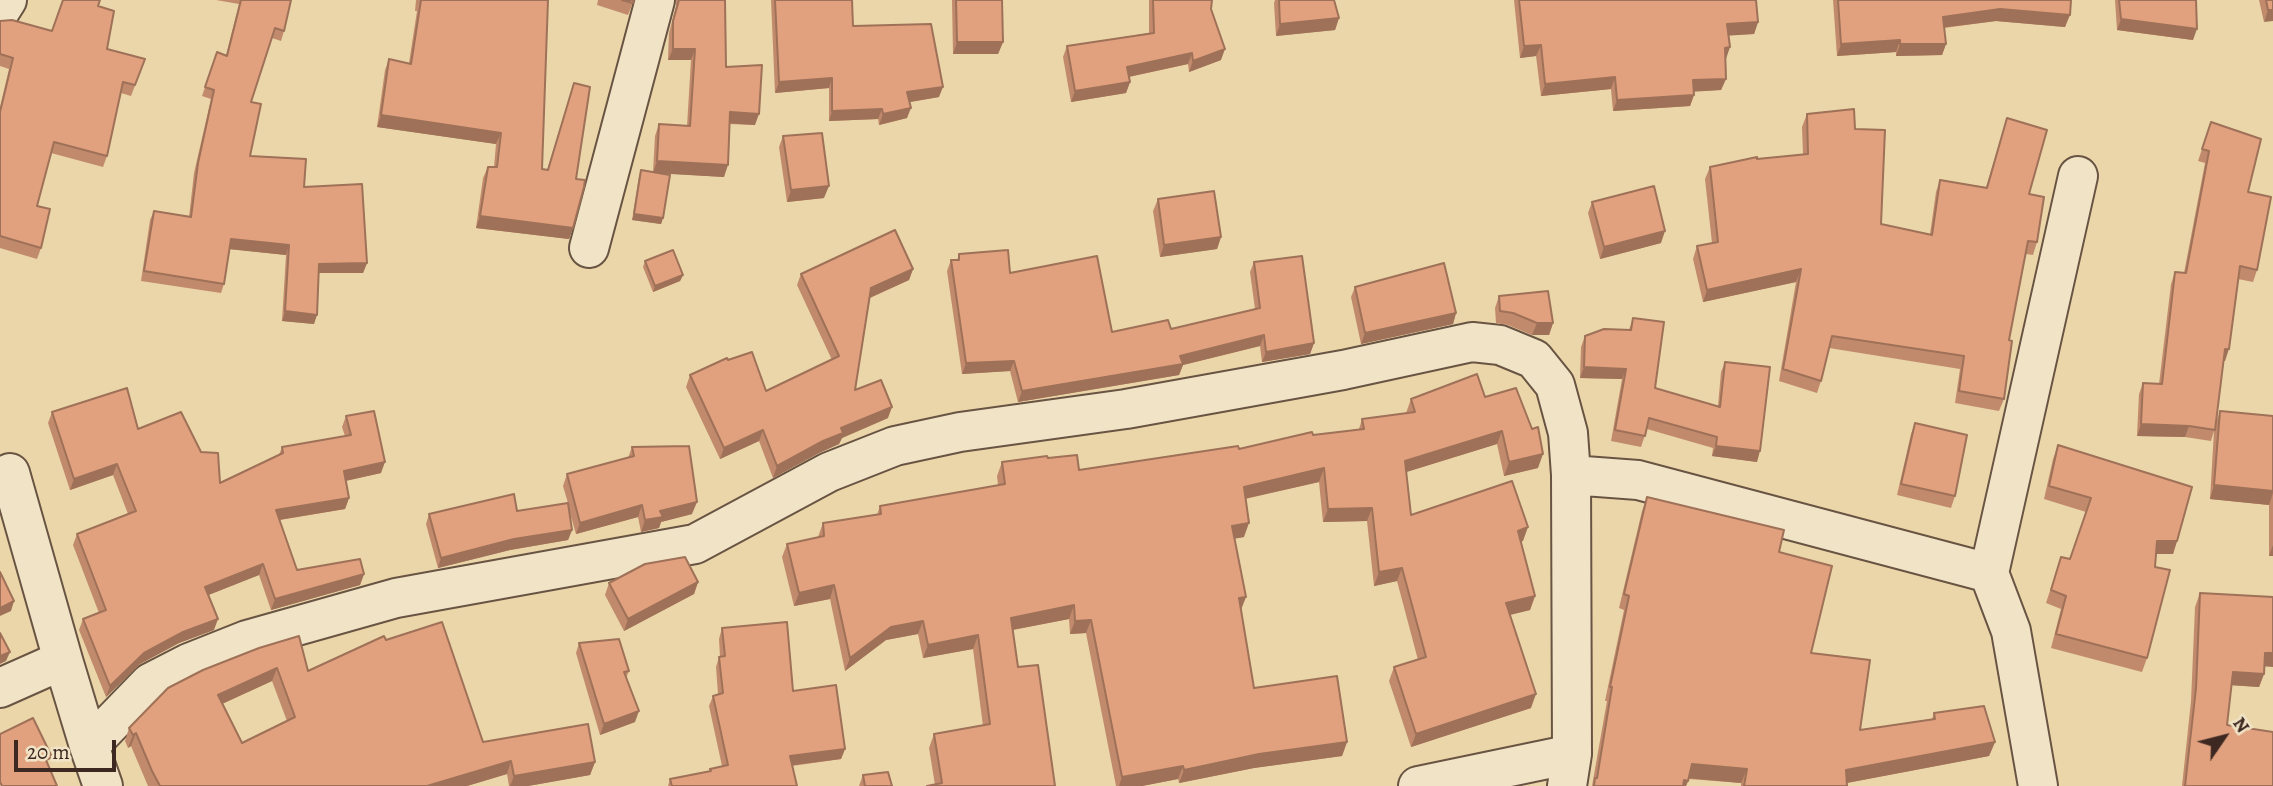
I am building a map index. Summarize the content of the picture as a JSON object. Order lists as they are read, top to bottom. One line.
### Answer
{"scale_bar":"20 m","north":"top right"}
